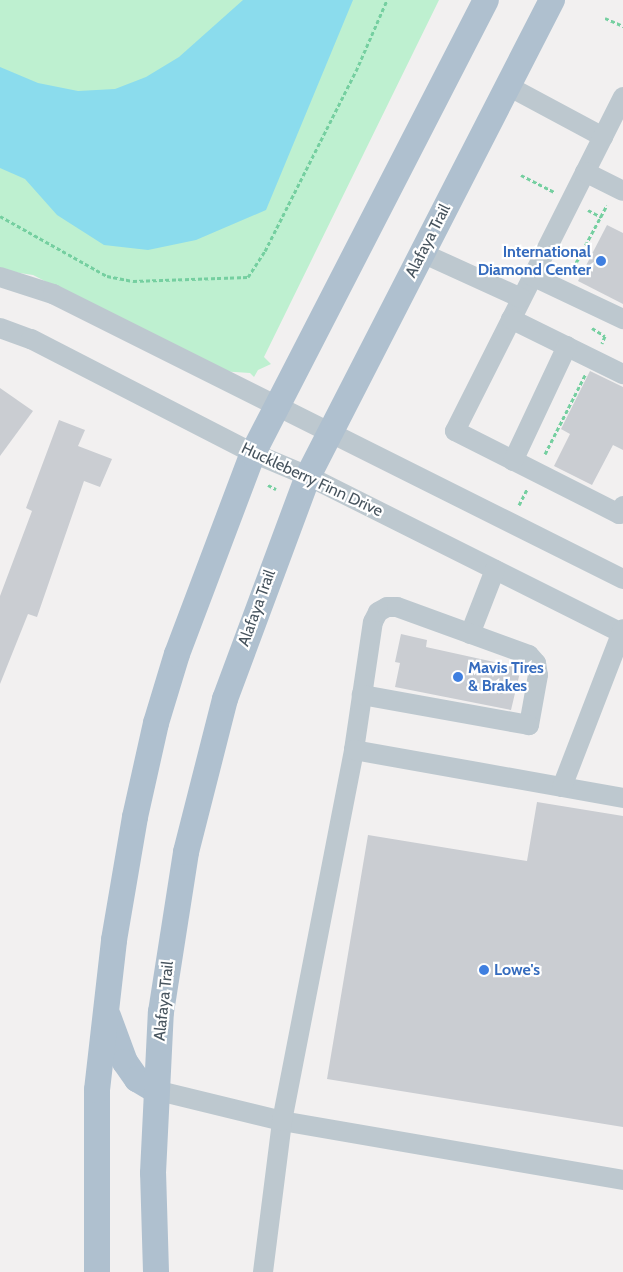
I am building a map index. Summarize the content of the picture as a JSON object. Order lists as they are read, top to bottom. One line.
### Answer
{"streets":{"main road":["Alafaya Trail"],"street":["Huckleberry Finn Drive"]},"crossings":[["Alafaya Trail","Huckleberry Finn Drive"]],"places":["International Diamond Center","Mavis Tires & Brakes","Lowe's"]}
